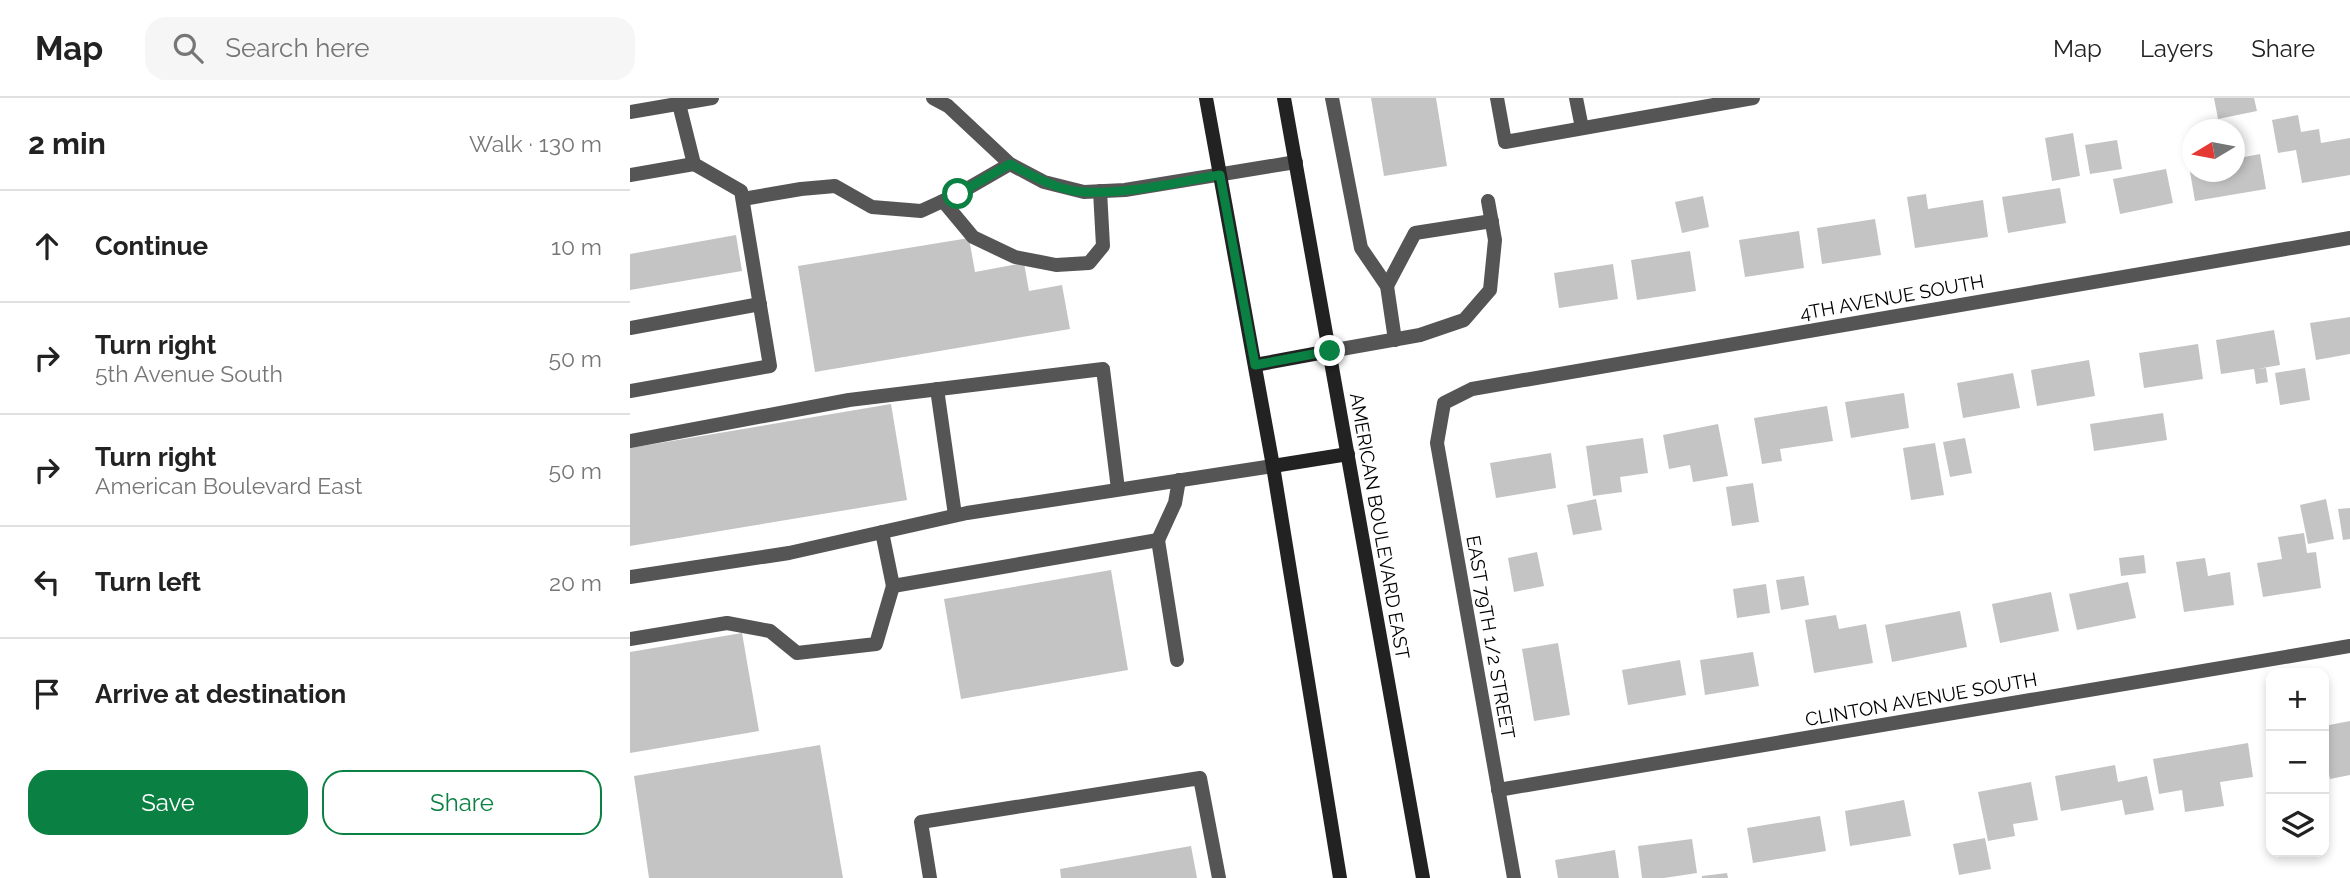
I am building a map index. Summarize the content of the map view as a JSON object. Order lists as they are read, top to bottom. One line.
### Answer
{"streets":{"main road":["AMERICAN BOULEVARD EAST"],"street":["4TH AVENUE SOUTH","EAST 79TH 1/2 STREET","CLINTON AVENUE SOUTH"]},"crossings":[["4TH AVENUE SOUTH","EAST 79TH 1/2 STREET"],["EAST 79TH 1/2 STREET","CLINTON AVENUE SOUTH"]],"north":"left","page":{"header":"Map","search":"Search here","nav":["Map","Layers","Share"],"heading":["2 min","Walk · 130 m"],"list":[["Continue","10 m"],["Turn right","5th Avenue South","50 m"],["Turn right","American Boulevard East","50 m"],["Turn left","20 m"],"Arrive at destination"],"map_buttons":["+","−"],"buttons":["Save","Share"]}}
